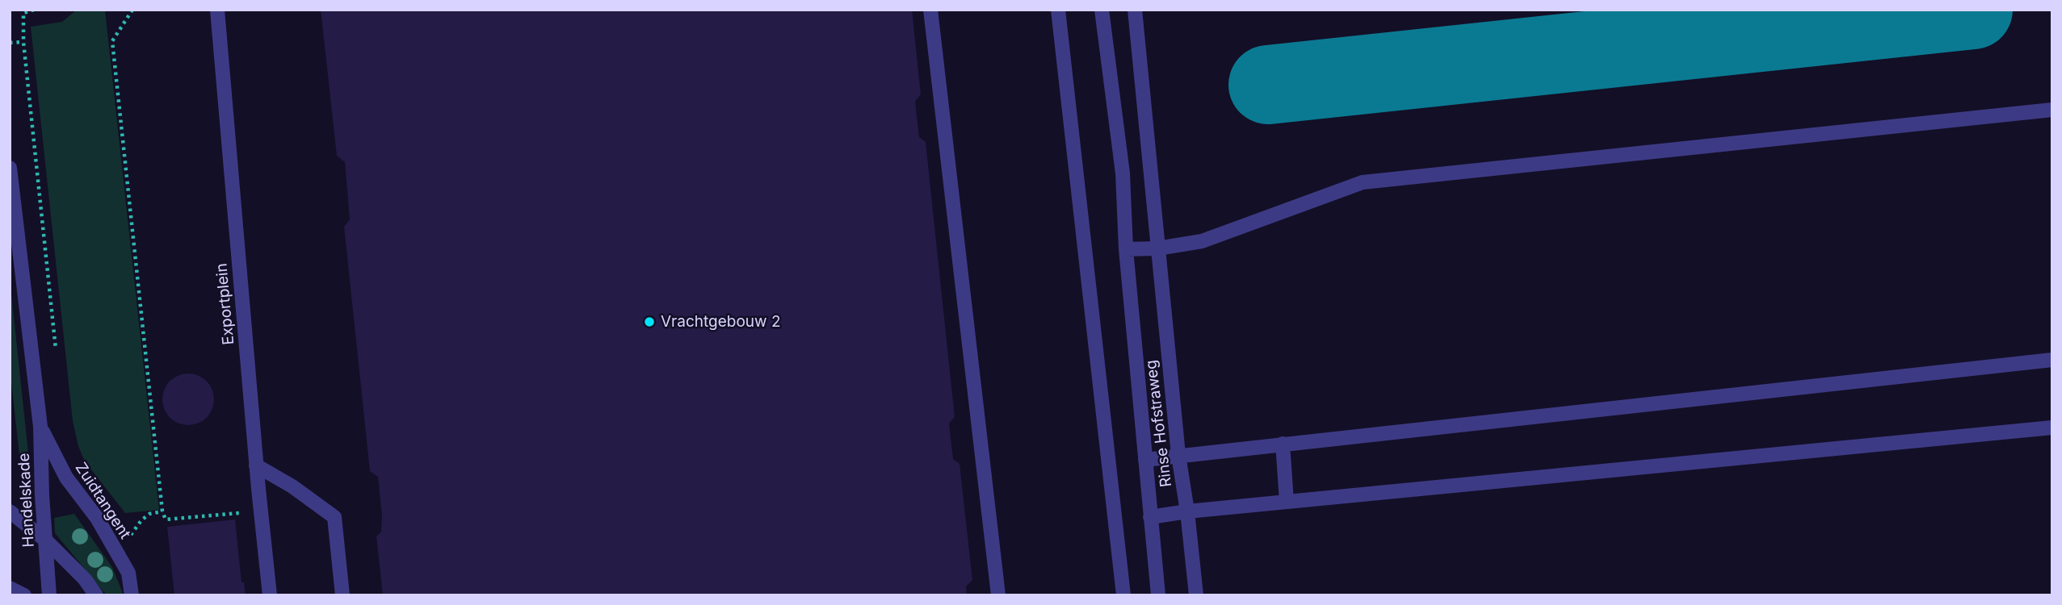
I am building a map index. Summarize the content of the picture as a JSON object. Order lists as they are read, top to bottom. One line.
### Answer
{"streets":{"street":["Exportplein","Rinse Hofstraweg","Handelskade","Zuidtangent"]},"crossings":[["Handelskade","Zuidtangent"]],"places":["Vrachtgebouw 2"]}
